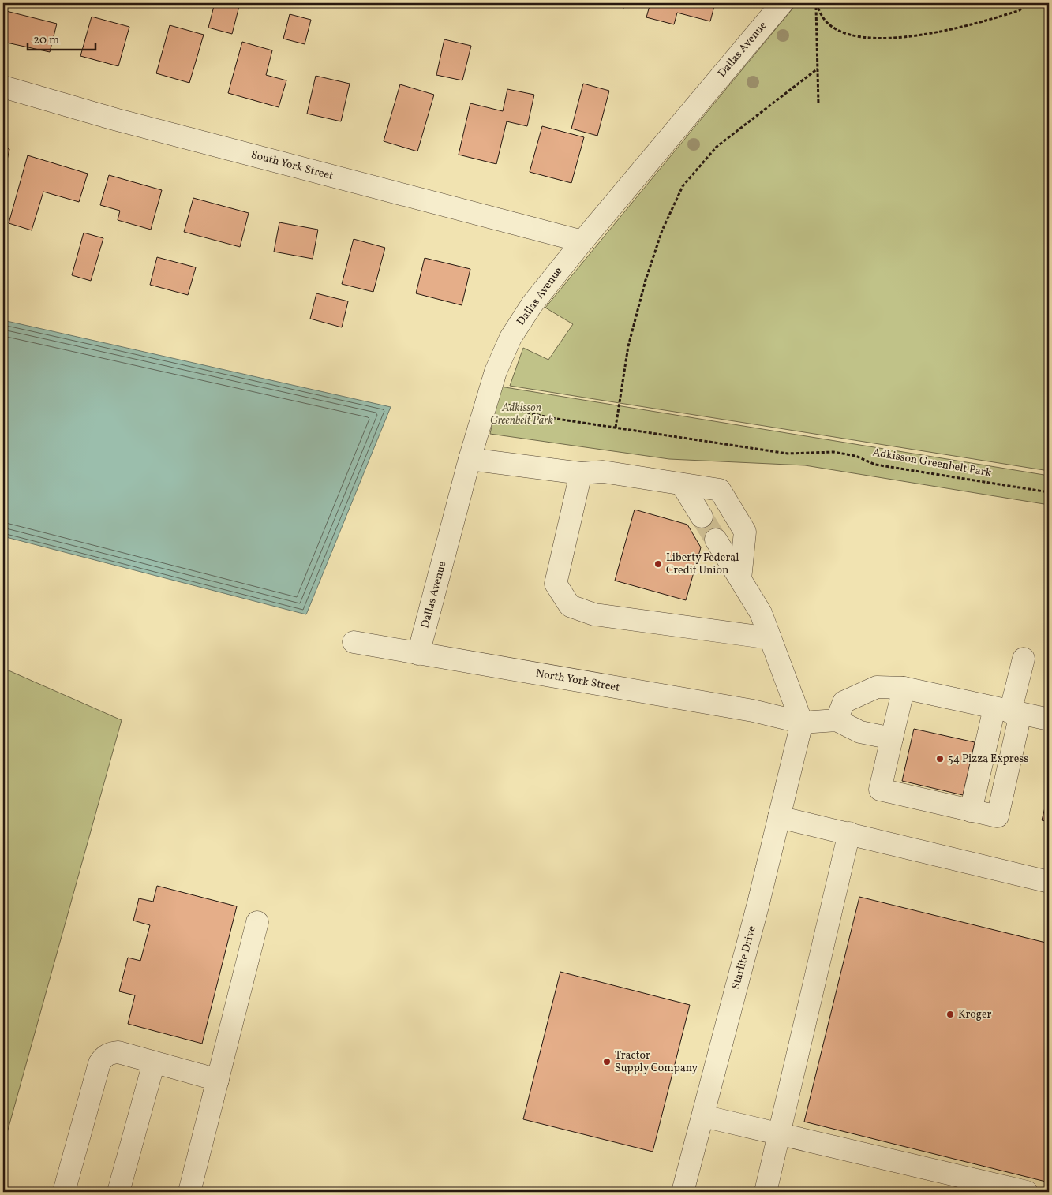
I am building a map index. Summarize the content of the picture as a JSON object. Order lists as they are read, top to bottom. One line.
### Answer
{"streets":{"street":["Dallas Avenue","South York Street","North York Street","Starlite Drive"],"path":["Adkisson Greenbelt Park"]},"crossings":[["Dallas Avenue","South York Street"],["Dallas Avenue","Adkisson Greenbelt Park"],["Dallas Avenue","North York Street"],["North York Street","Starlite Drive"]],"parks":["Adkisson Greenbelt Park"],"places":["Liberty Federal Credit Union","54 Pizza Express","Kroger","Tractor Supply Company"],"scale_bar":"20 m"}
